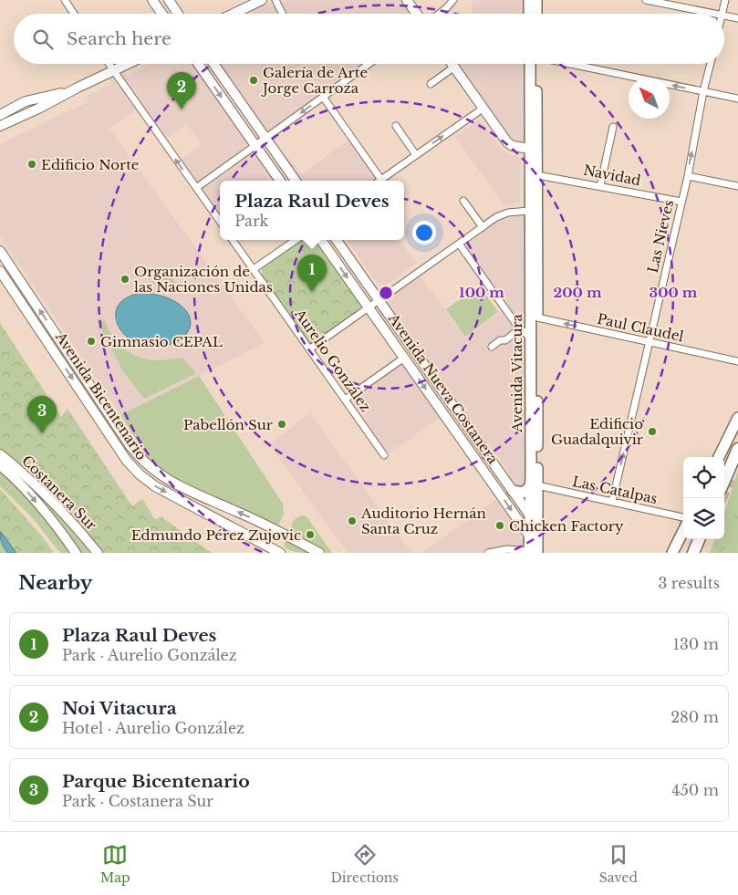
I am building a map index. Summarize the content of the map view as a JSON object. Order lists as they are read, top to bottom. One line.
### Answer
{"streets":{"main road":["Avenida Vitacura","Avenida Nueva Costanera","Avenida Bicentenario","Costanera Sur"],"street":["Navidad","Las Nieves","Paul Claudel","Aurelio González","Las Catalpas"]},"crossings":[["Navidad","Las Nieves"],["Navidad","Avenida Vitacura"],["Las Nieves","Paul Claudel"],["Las Nieves","Las Catalpas"],["Paul Claudel","Avenida Vitacura"],["Avenida Vitacura","Avenida Nueva Costanera"],["Avenida Vitacura","Las Catalpas"]],"one_way":["Las Nieves","Paul Claudel"],"places":["Galería de Arte Jorge Carroza","Edificio Norte","Organización de las Naciones Unidas","Gimnasio CEPAL","Pabellón Sur","Edificio Guadalquivir","Auditorio Hernán Santa Cruz","Chicken Factory","Edmundo Pérez Zujovic"],"north":"top left","page":{"search":"Search here","pins":["2","1","3"],"popup":["Plaza Raul Deves","Park"],"heading":["Nearby","3 results"],"list":[{"mark":"1","name":"Plaza Raul Deves","note":"Park · Aurelio González","value":"130 m"},{"mark":"2","name":"Noi Vitacura","note":"Hotel · Aurelio González","value":"280 m"},{"mark":"3","name":"Parque Bicentenario","note":"Park · Costanera Sur","value":"450 m"}],"nav":["Map","Directions","Saved"]},"rings":["100 m","200 m","300 m"]}
